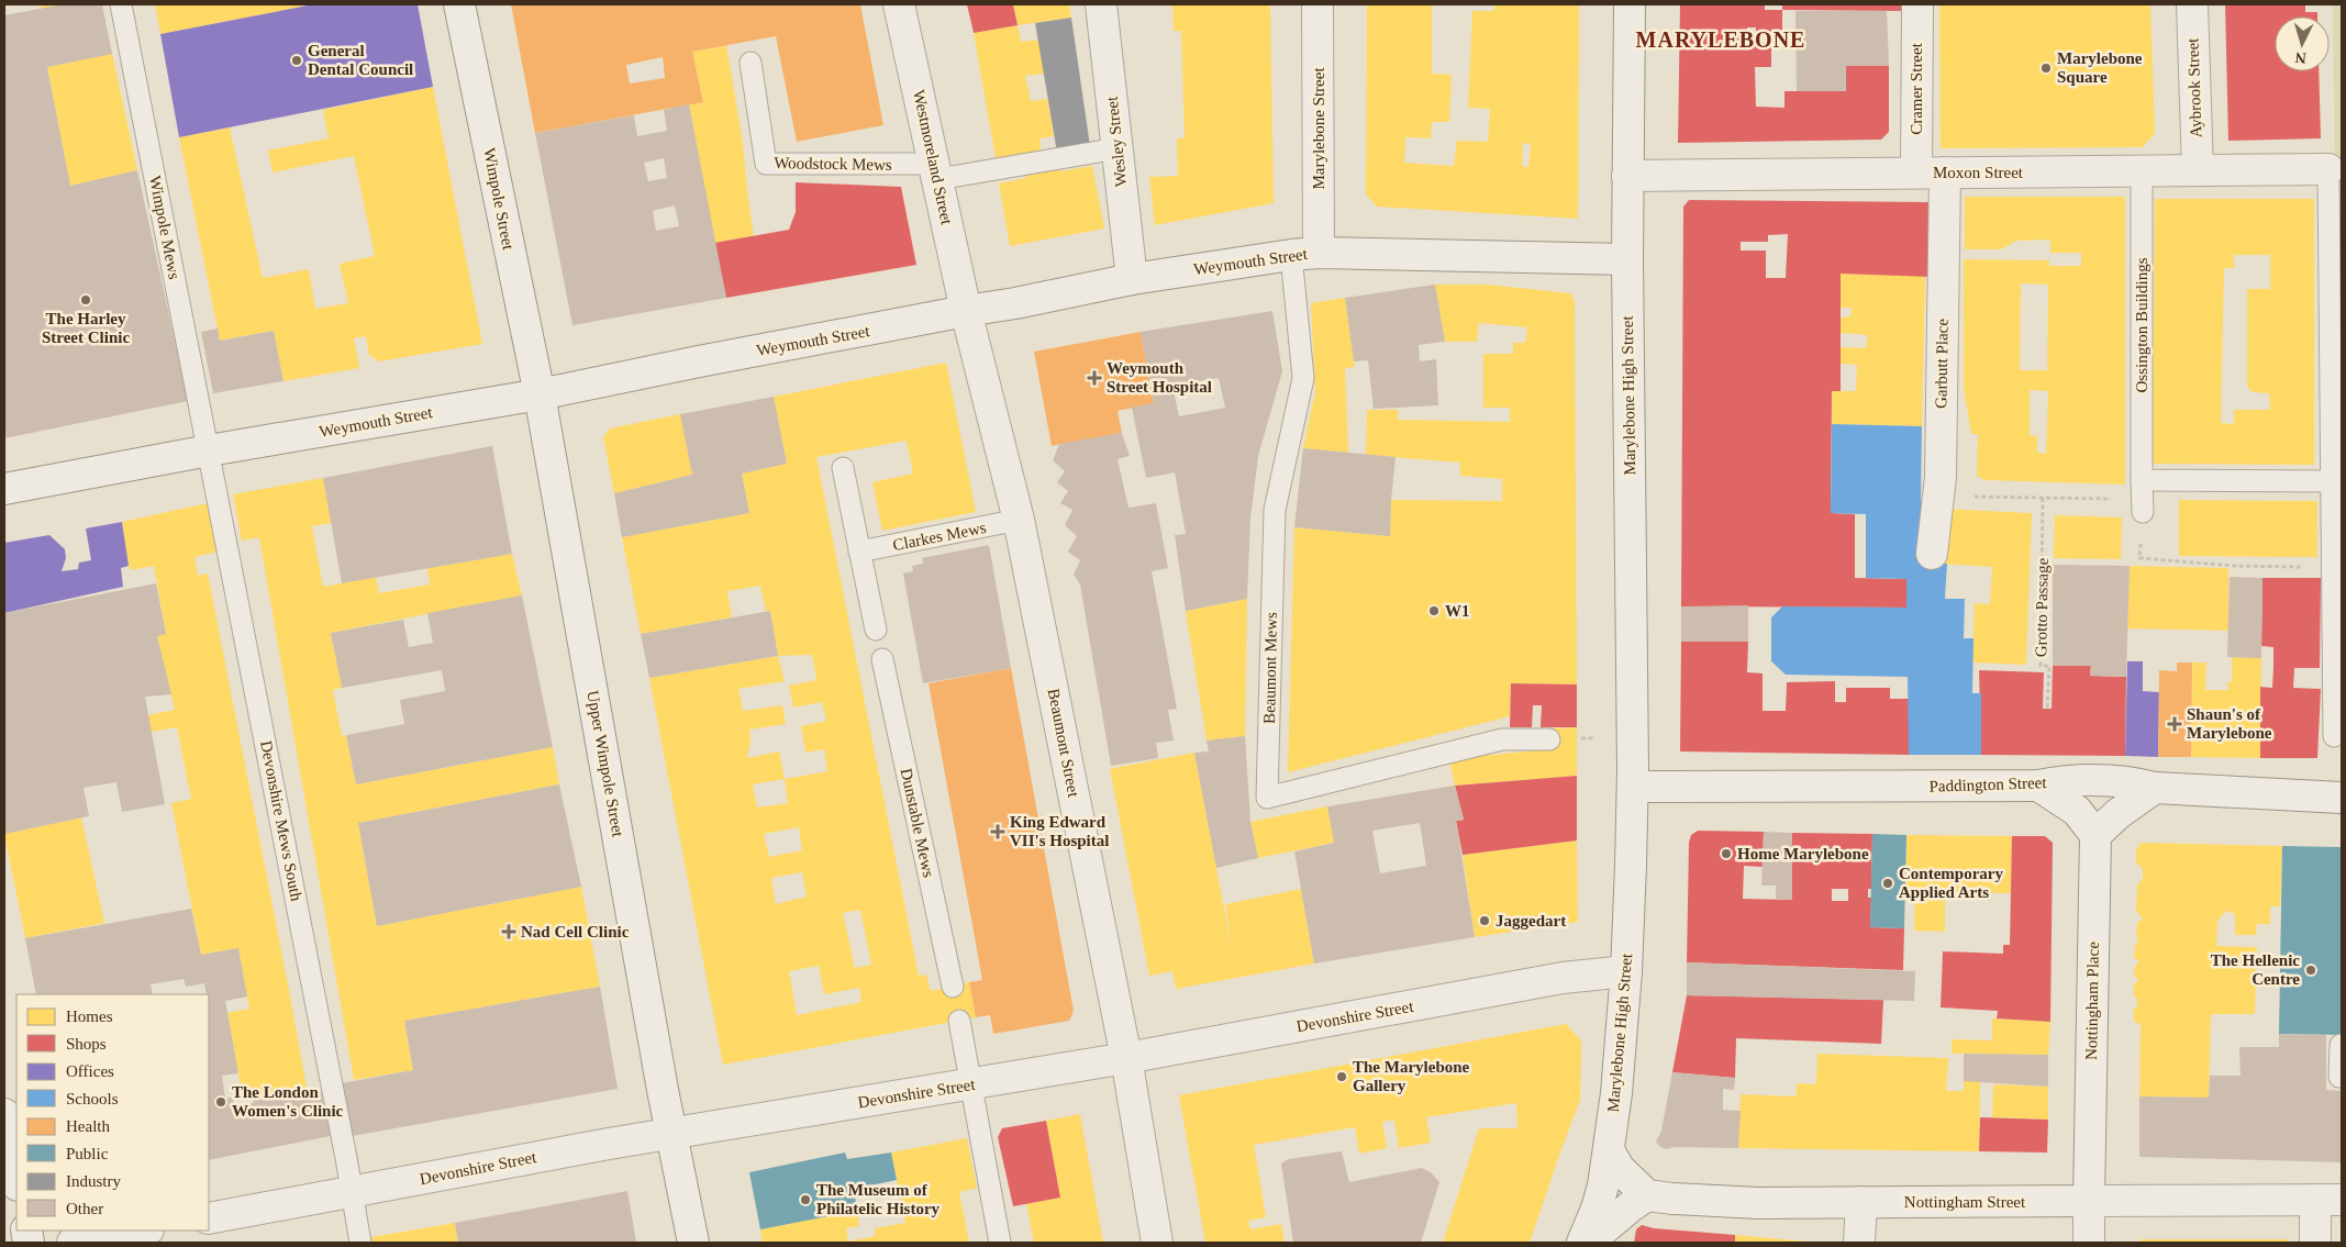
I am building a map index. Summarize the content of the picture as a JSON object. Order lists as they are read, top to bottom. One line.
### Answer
{"streets":{"street":["Aybrook Street","Cramer Street","Marylebone Street","Wesley Street","Westmoreland Street","Moxon Street","Wimpole Street","Weymouth Street","Garbutt Place","Marylebone High Street","Beaumont Street","Upper Wimpole Street","Paddington Street","Nottingham Place","Devonshire Street","Nottingham Street"],"lane":["Woodstock Mews","Wimpole Mews","Ossington Buildings","Clarkes Mews","Beaumont Mews","Devonshire Mews South","Dunstable Mews"],"path":["Grotto Passage"]},"crossings":[["Aybrook Street","Moxon Street"],["Cramer Street","Moxon Street"],["Cramer Street","Garbutt Place"],["Marylebone Street","Weymouth Street"],["Marylebone Street","Beaumont Mews"],["Wesley Street","Weymouth Street"],["Westmoreland Street","Woodstock Mews"],["Westmoreland Street","Weymouth Street"],["Westmoreland Street","Beaumont Street"],["Moxon Street","Ossington Buildings"],["Moxon Street","Garbutt Place"],["Moxon Street","Marylebone High Street"],["Wimpole Street","Weymouth Street"],["Wimpole Street","Upper Wimpole Street"],["Wimpole Mews","Weymouth Street"],["Wimpole Mews","Devonshire Mews South"],["Weymouth Street","Marylebone High Street"],["Weymouth Street","Beaumont Mews"],["Weymouth Street","Beaumont Street"],["Weymouth Street","Upper Wimpole Street"],["Weymouth Street","Devonshire Mews South"],["Marylebone High Street","Paddington Street"],["Marylebone High Street","Devonshire Street"],["Clarkes Mews","Beaumont Street"],["Beaumont Street","Devonshire Street"],["Upper Wimpole Street","Devonshire Street"],["Devonshire Mews South","Devonshire Street"],["Nottingham Place","Nottingham Street"]],"districts":["MARYLEBONE"],"places":{"other":["General Dental Council","Marylebone Square","The Harley Street Clinic","W1","Home Marylebone","Contemporary Applied Arts","Jaggedart","The Hellenic Centre","The Marylebone Gallery","The London Women's Clinic","The Museum of Philatelic History"],"health":["Weymouth Street Hospital","Shaun's of Marylebone","King Edward VII's Hospital","Nad Cell Clinic"]},"legend":["Homes","Shops","Offices","Schools","Health","Public","Industry","Other"],"north":"bottom"}
